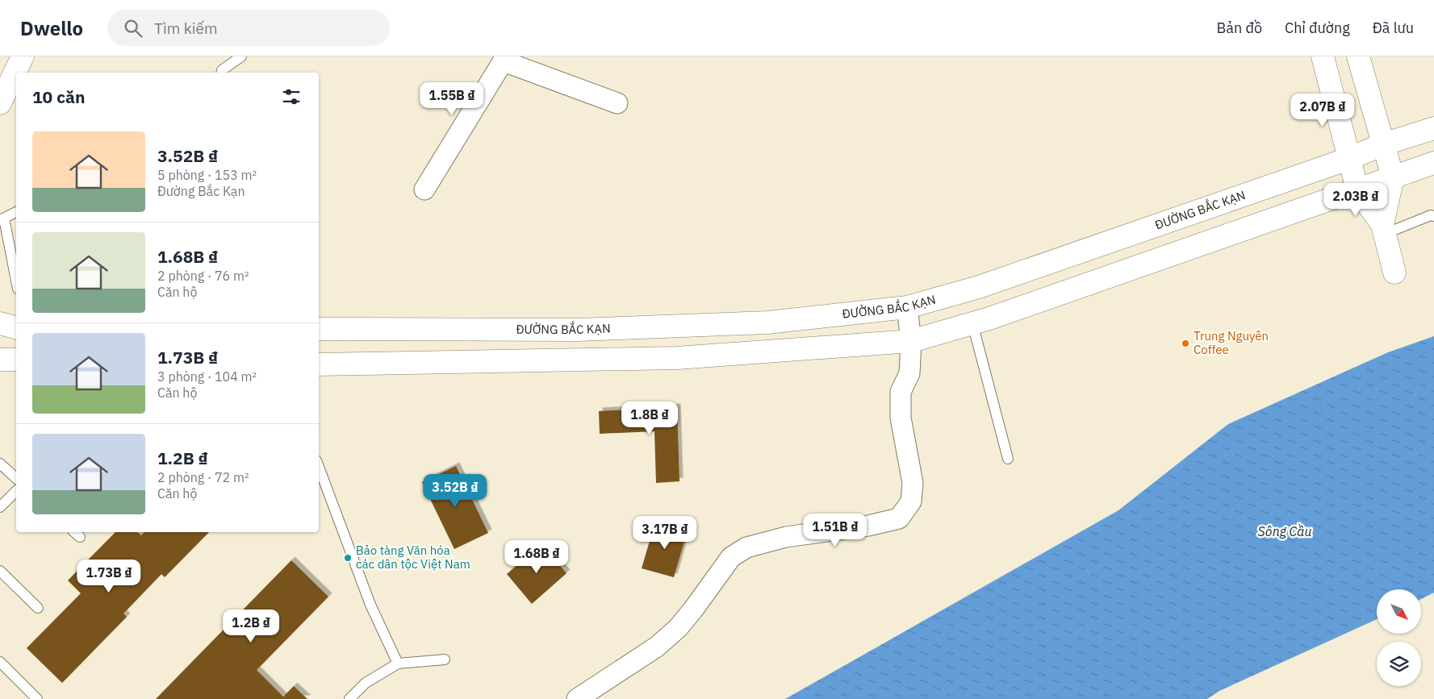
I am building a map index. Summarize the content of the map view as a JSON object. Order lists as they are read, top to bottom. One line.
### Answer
{"streets":{"main road":["ĐƯỜNG BẮC KẠN"]},"water":["Sông Cầu"],"places":["Trung Nguyên Coffee","Bảo tàng Văn hóa các dân tộc Việt Nam"],"north":"bottom right","page":{"header":"Dwello","search":"Tìm kiếm","nav":["Bản đồ","Chỉ đường","Đã lưu"],"heading":"10 căn","price":["1.55B ₫","2.07B ₫","2.03B ₫","1.8B ₫","3.52B ₫","1.51B ₫","3.17B ₫","1.68B ₫","1.73B ₫","1.2B ₫"],"list":[{"name":"3.52B ₫","note":"5 phòng · 153 m² · Đường Bắc Kạn"},{"name":"1.68B ₫","note":"2 phòng · 76 m² · Căn hộ"},{"name":"1.73B ₫","note":"3 phòng · 104 m² · Căn hộ"},{"name":"1.2B ₫","note":"2 phòng · 72 m² · Căn hộ"}]}}
